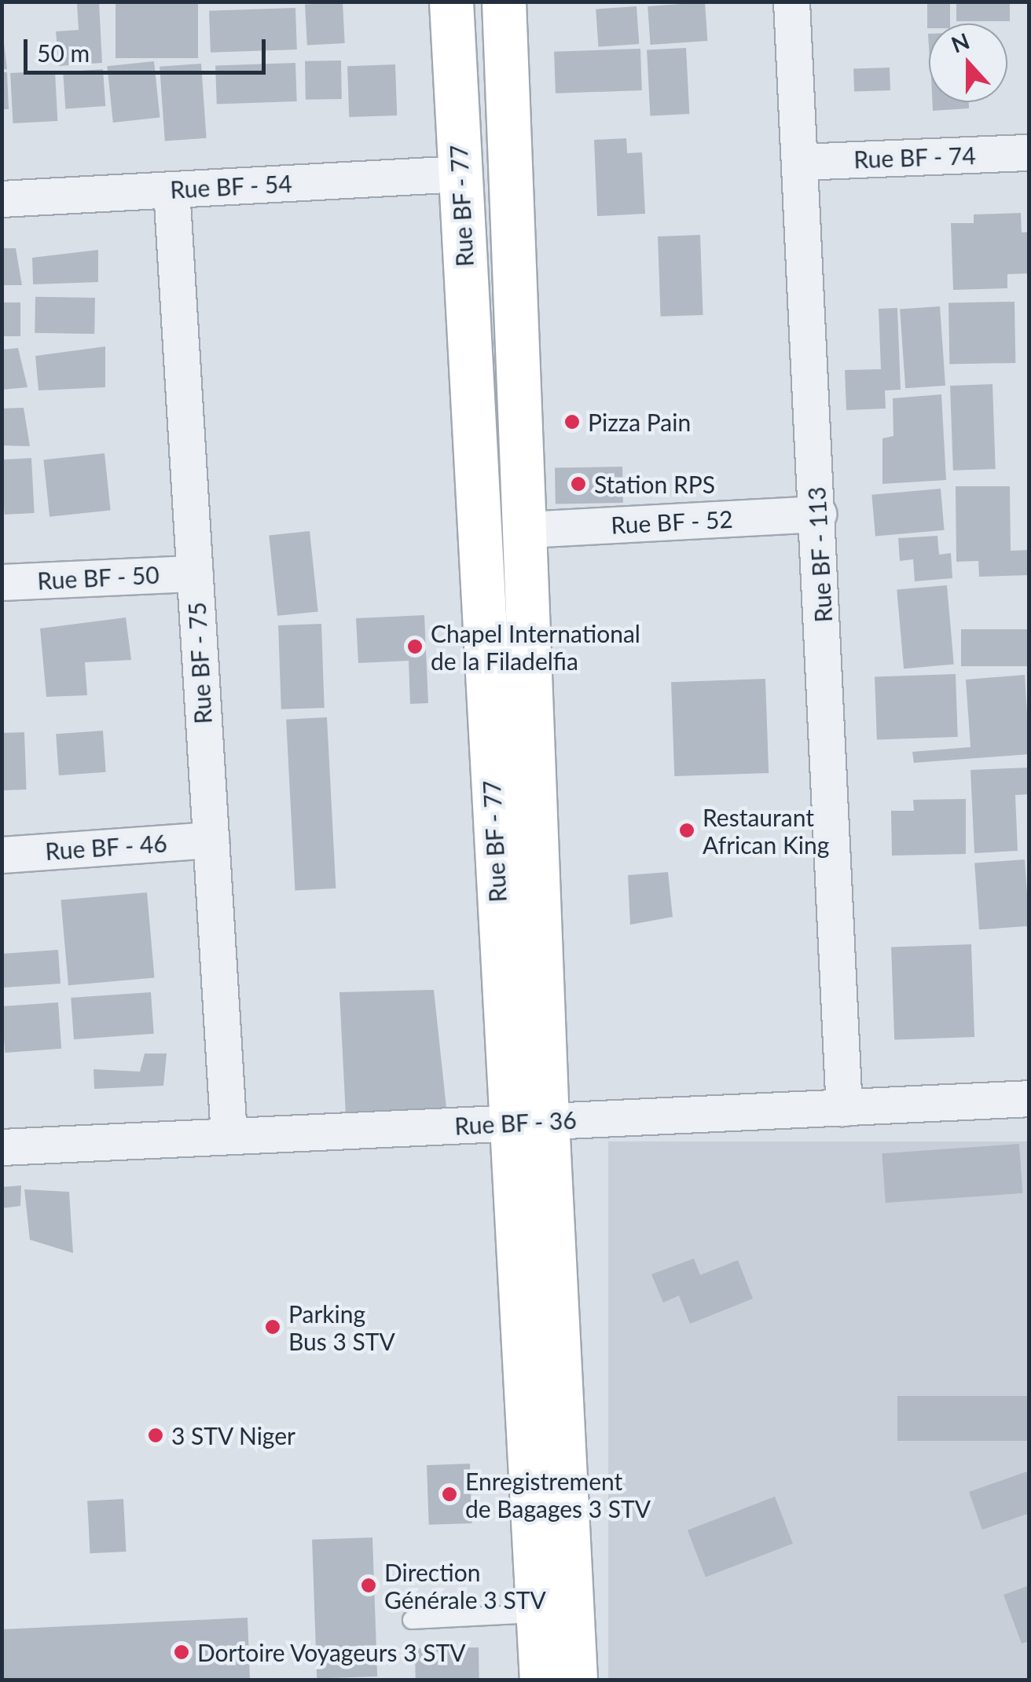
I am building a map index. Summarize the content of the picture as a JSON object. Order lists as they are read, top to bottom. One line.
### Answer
{"streets":{"main road":["Rue BF - 77"],"street":["Rue BF - 74","Rue BF - 54","Rue BF - 52","Rue BF - 113","Rue BF - 50","Rue BF - 75","Rue BF - 46","Rue BF - 36"]},"crossings":[["Rue BF - 74","Rue BF - 113"],["Rue BF - 54","Rue BF - 77"],["Rue BF - 54","Rue BF - 75"],["Rue BF - 77","Rue BF - 52"],["Rue BF - 77","Rue BF - 36"],["Rue BF - 52","Rue BF - 113"],["Rue BF - 113","Rue BF - 36"],["Rue BF - 50","Rue BF - 75"],["Rue BF - 75","Rue BF - 46"],["Rue BF - 75","Rue BF - 36"]],"places":["Pizza Pain","Station RPS","Chapel International de la Filadelfia","Restaurant African King","Parking Bus 3 STV","3 STV Niger","Enregistrement de Bagages 3 STV","Direction Générale 3 STV","Dortoire Voyageurs 3 STV"],"scale_bar":"50 m","north":"top"}
